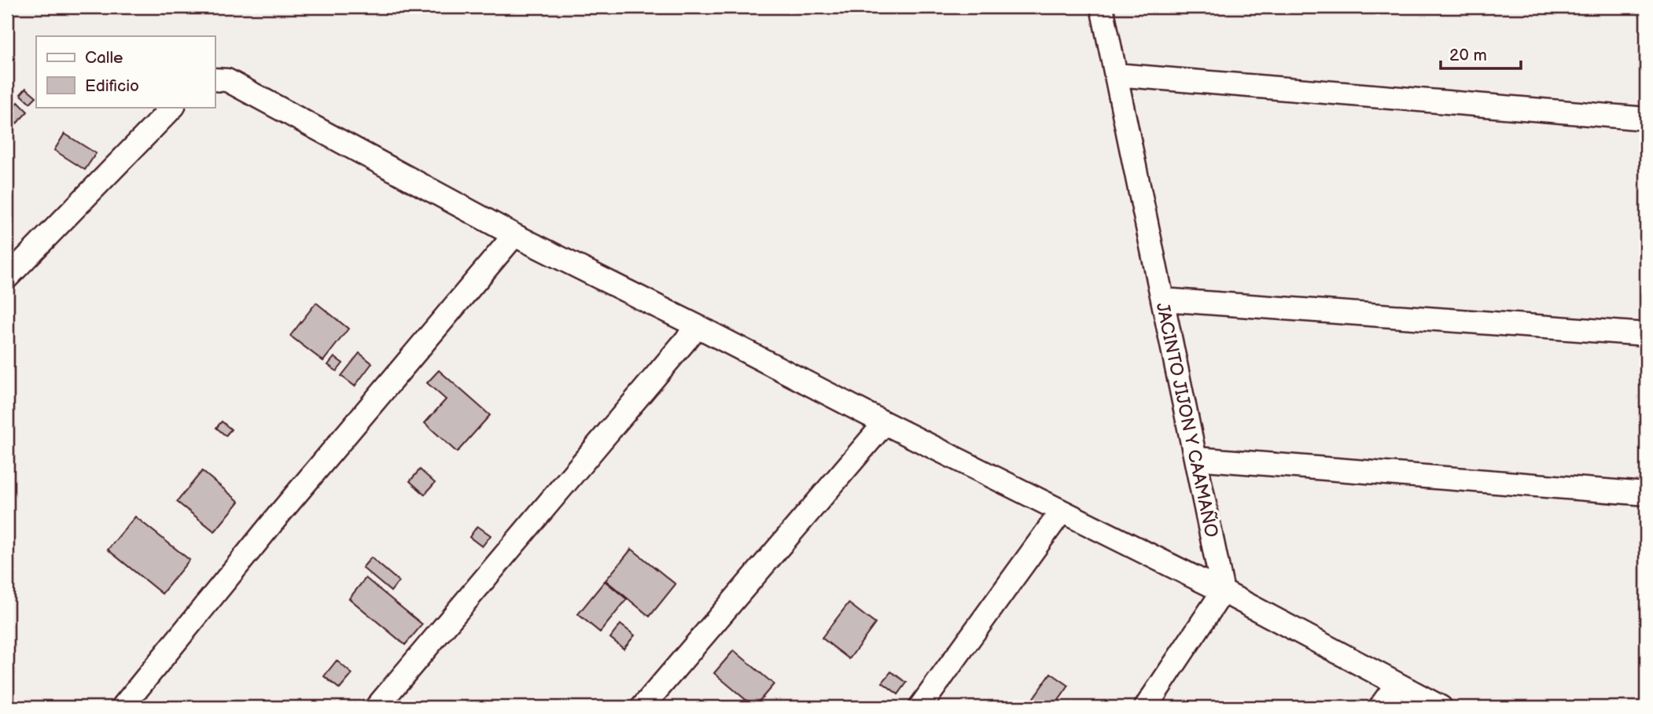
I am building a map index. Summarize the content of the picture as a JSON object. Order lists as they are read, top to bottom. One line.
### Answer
{"streets":{"street":["JACINTO JIJON Y CAAMAÑO"]},"legend":["Calle","Edificio"],"scale_bar":"20 m"}
